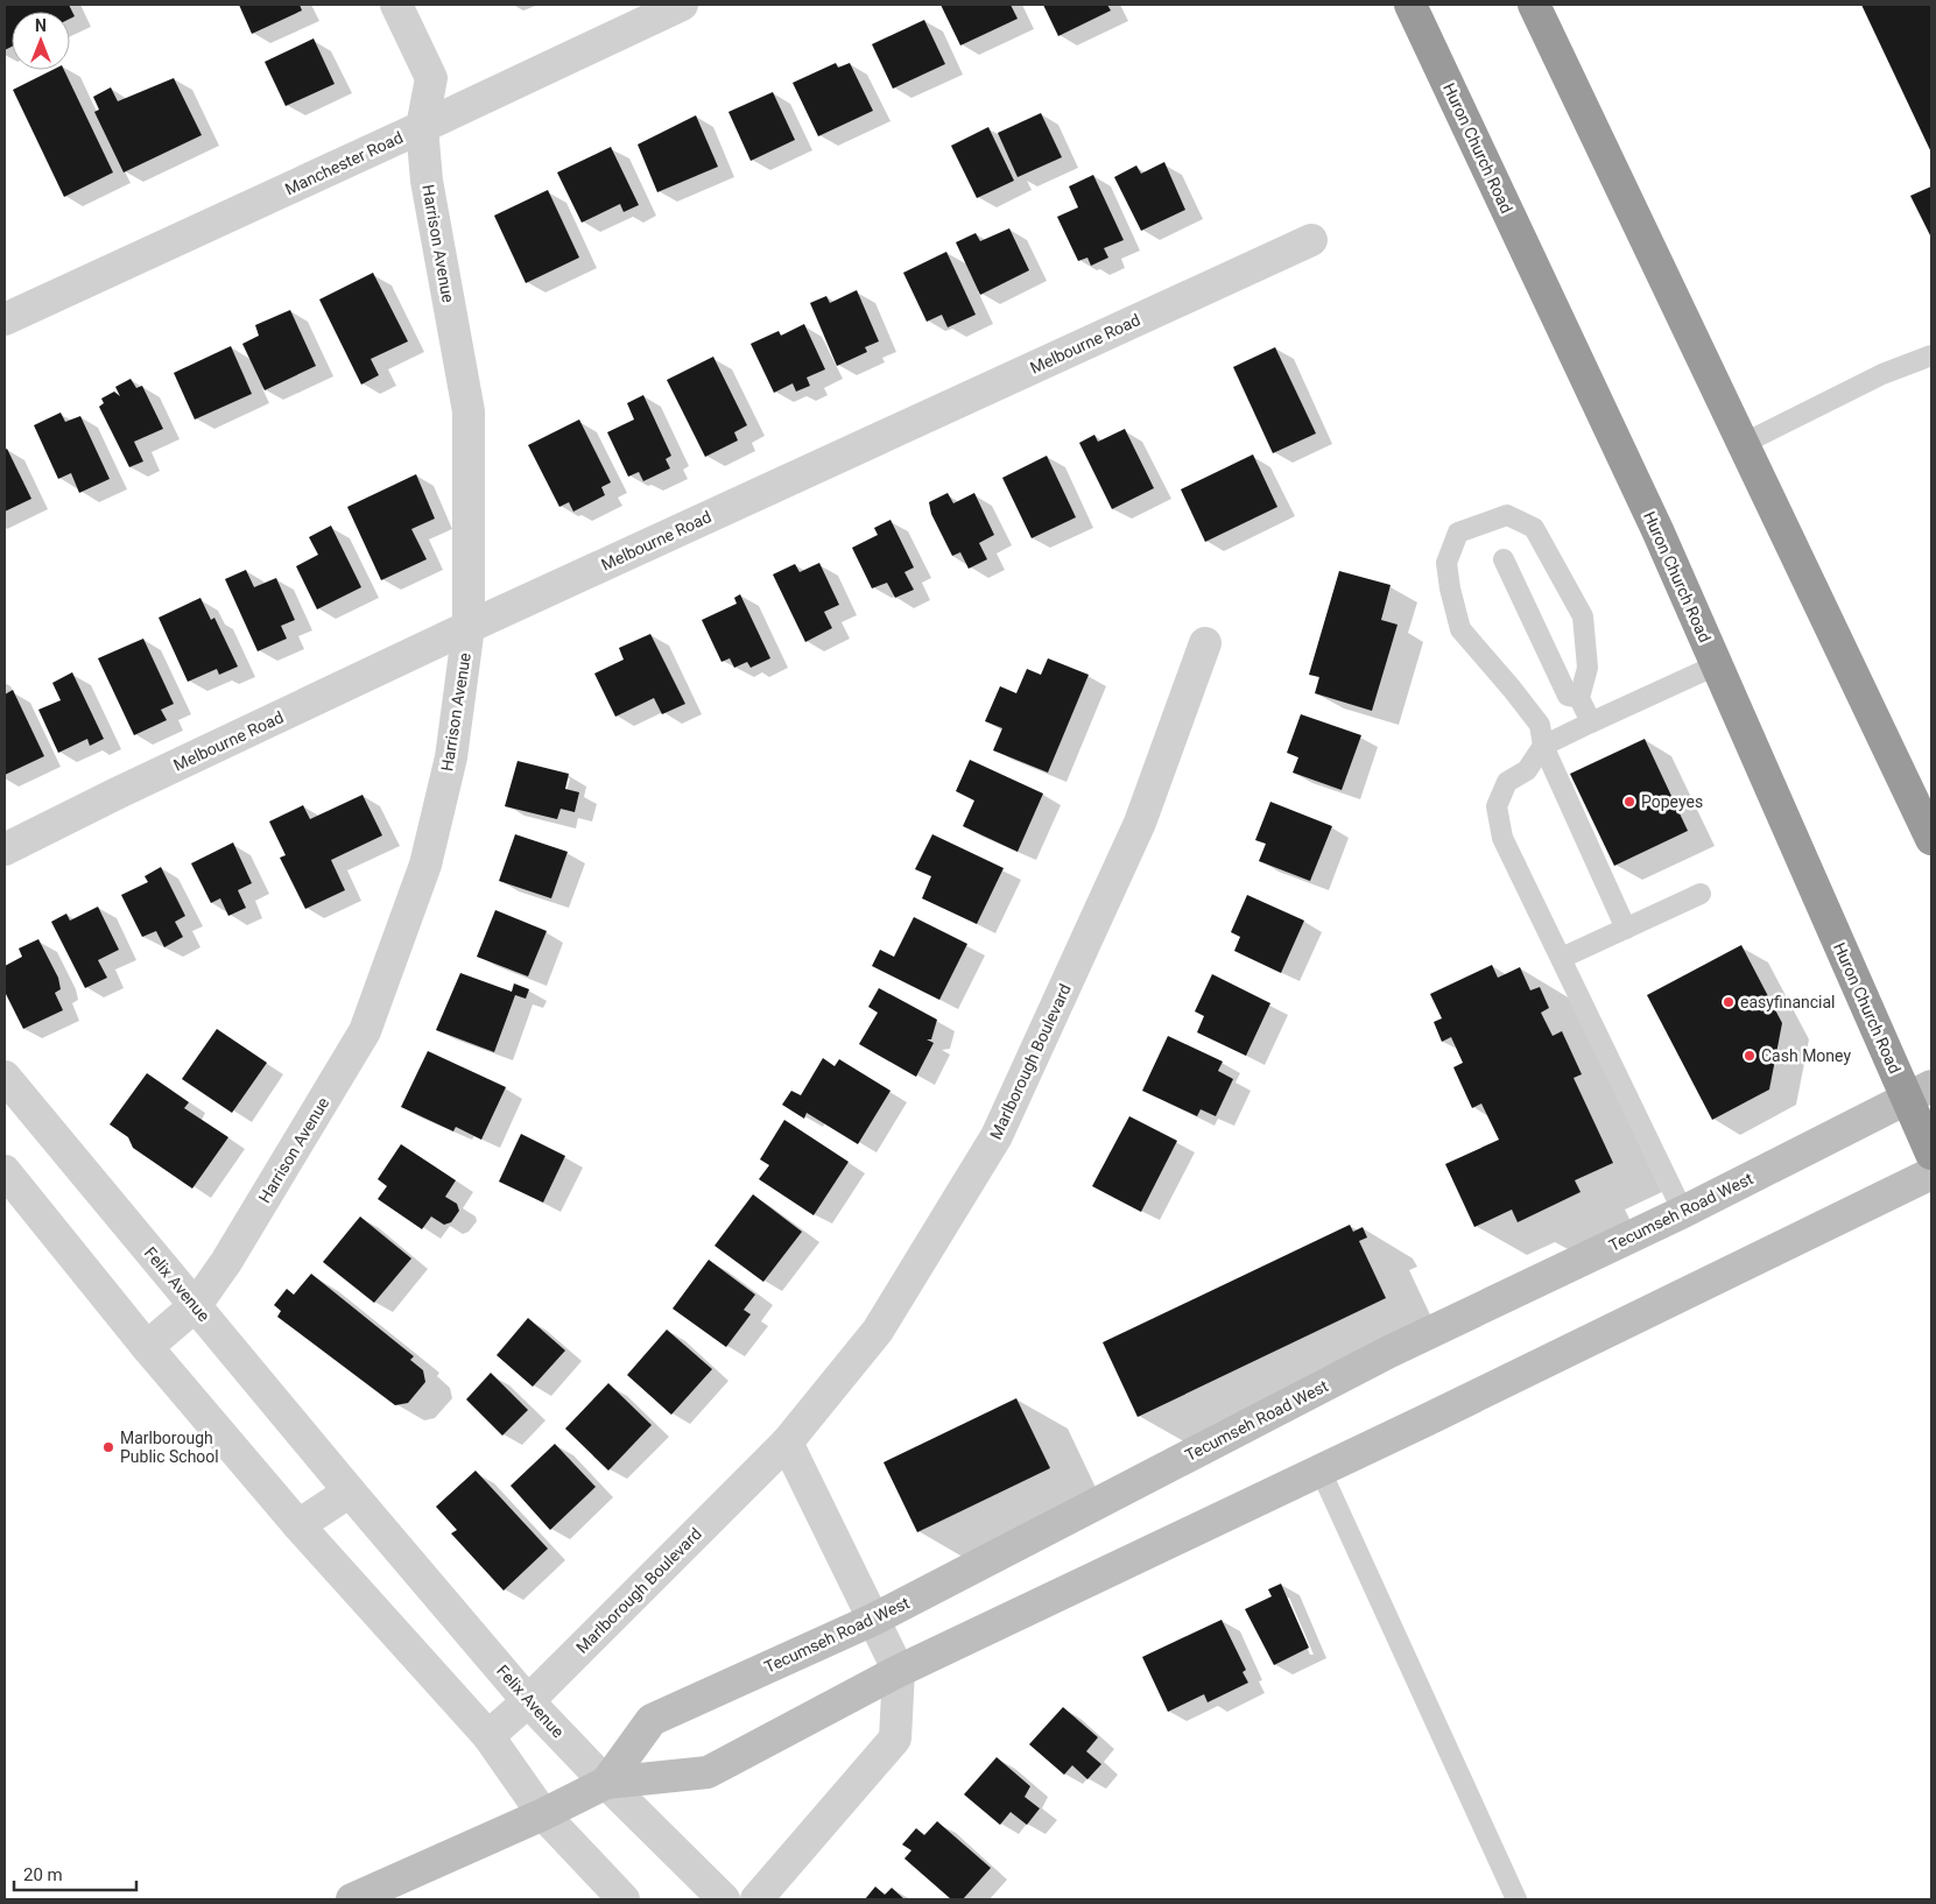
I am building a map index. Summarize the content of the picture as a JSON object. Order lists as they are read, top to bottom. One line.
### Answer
{"streets":{"highway":["Huron Church Road"],"main road":["Tecumseh Road West"],"street":["Manchester Road","Harrison Avenue","Melbourne Road","Marlborough Boulevard","Felix Avenue"]},"crossings":[["Huron Church Road","Tecumseh Road West"],["Manchester Road","Harrison Avenue"],["Harrison Avenue","Melbourne Road"],["Harrison Avenue","Felix Avenue"],["Marlborough Boulevard","Felix Avenue"],["Tecumseh Road West","Felix Avenue"]],"places":["Popeyes","easyfinancial","Cash Money","Marlborough Public School"],"scale_bar":"20 m","north":"top"}
